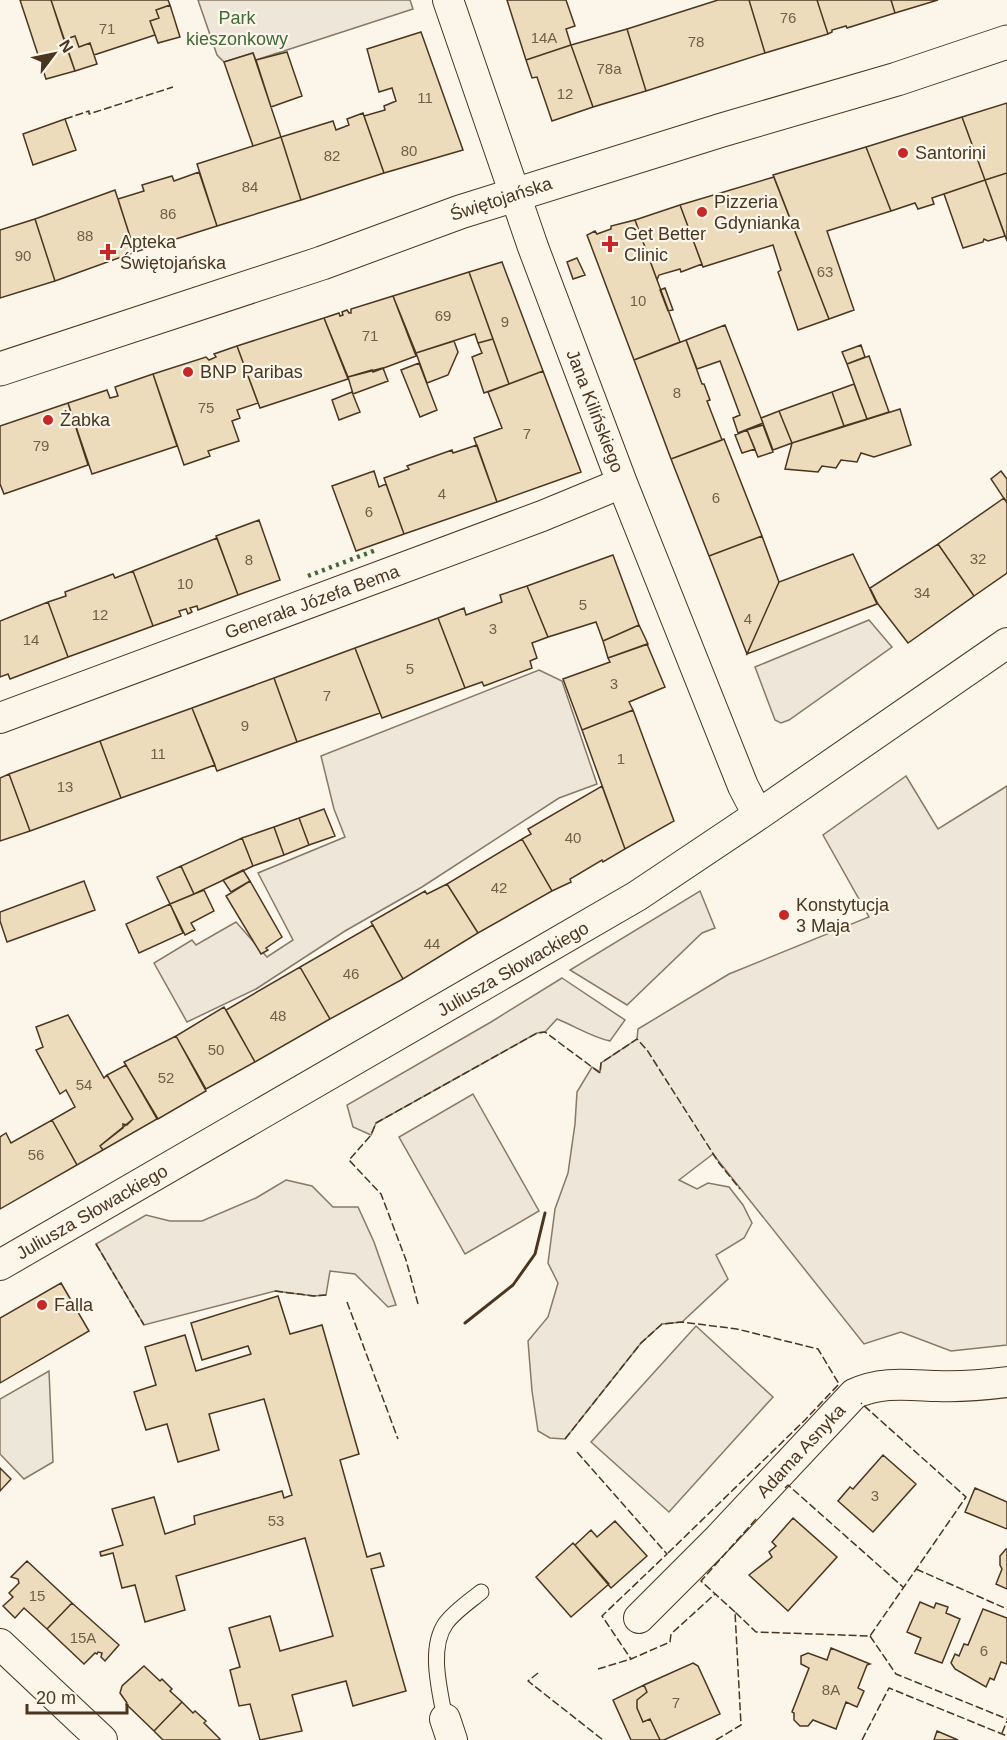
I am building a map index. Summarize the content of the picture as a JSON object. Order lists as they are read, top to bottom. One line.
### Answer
{"streets":{"street":["Świętojańska","Jana Kilińskiego","Generała Józefa Bema","Juliusza Słowackiego","Adama Asnyka"]},"crossings":[["Świętojańska","Jana Kilińskiego"],["Jana Kilińskiego","Generała Józefa Bema"],["Jana Kilińskiego","Juliusza Słowackiego"]],"parks":["Park kieszonkowy"],"places":{"other":["Santorini","Pizzeria Gdynianka","BNP Paribas","Żabka","Konstytucja 3 Maja","Falla"],"health":["Get Better Clinic","Apteka Świętojańska"]},"house_numbers":["76","71","14A","78","78a","12","11","80","82","84","86","88","90","63","10","69","9","71","8","75","7","79","4","6","6","32","8","10","34","5","12","4","3","14","5","3","7","9","11","1","13","40","42","44","46","48","50","52","54","56","3","53","15","15A","6","8A","7"],"scale_bar":"20 m","north":"top right"}
